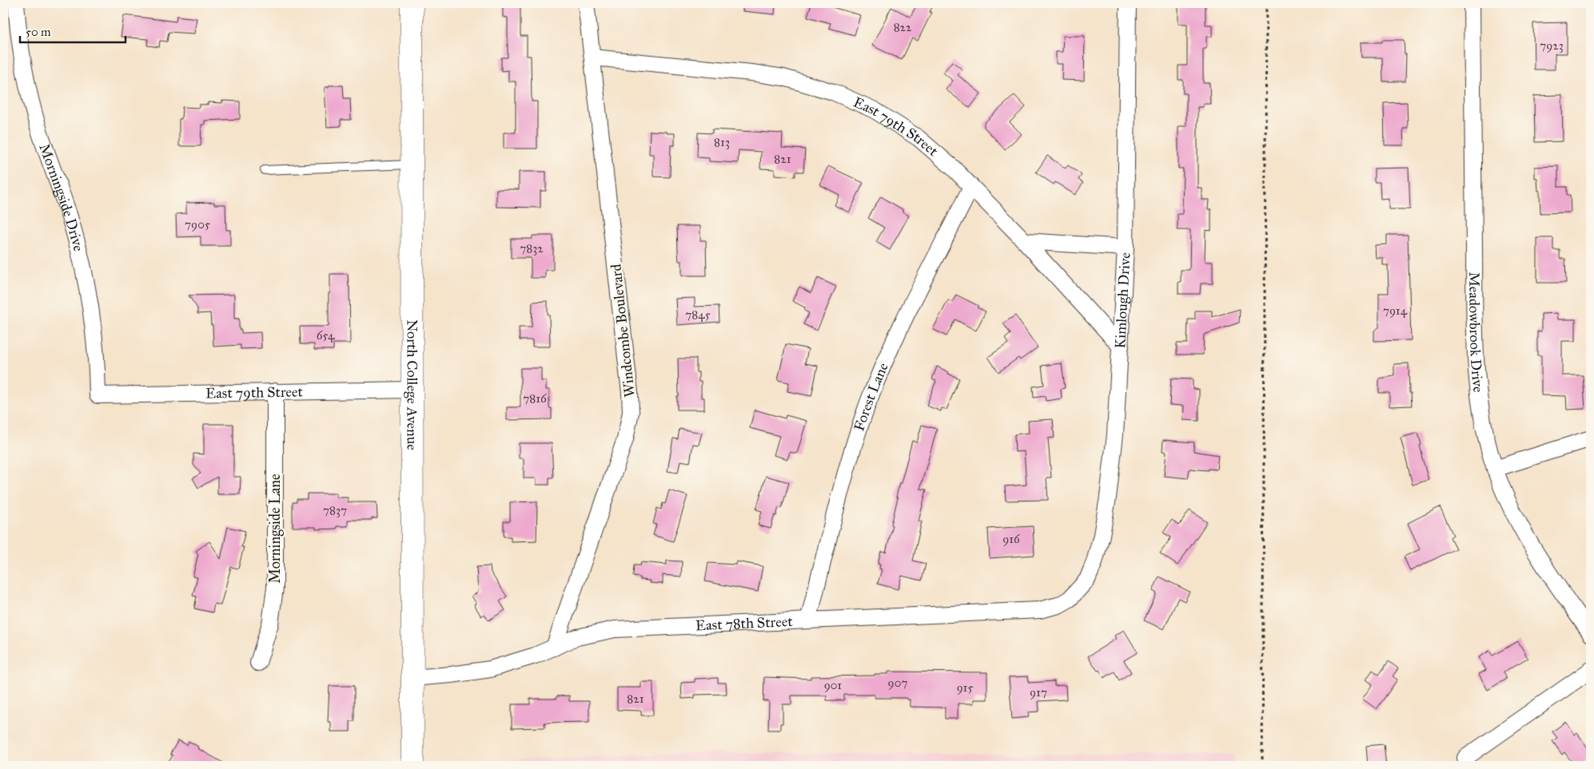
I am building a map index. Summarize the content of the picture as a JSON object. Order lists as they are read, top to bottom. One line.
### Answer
{"streets":{"main road":["North College Avenue"],"street":["East 79th Street","Morningside Drive","Kimlough Drive","Windcombe Boulevard","Meadowbrook Drive","Forest Lane","Morningside Lane","East 78th Street"]},"crossings":[["East 79th Street","Morningside Drive"],["East 79th Street","Kimlough Drive"],["East 79th Street","Windcombe Boulevard"],["East 79th Street","North College Avenue"],["East 79th Street","Forest Lane"],["East 79th Street","Morningside Lane"],["Kimlough Drive","East 78th Street"],["Windcombe Boulevard","East 78th Street"],["North College Avenue","East 78th Street"],["Forest Lane","East 78th Street"]],"house_numbers":["822","7923","813","821","7905","7832","7914","7845","654","7816","7837","916","907","901","915","917","821"],"scale_bar":"50 m"}
